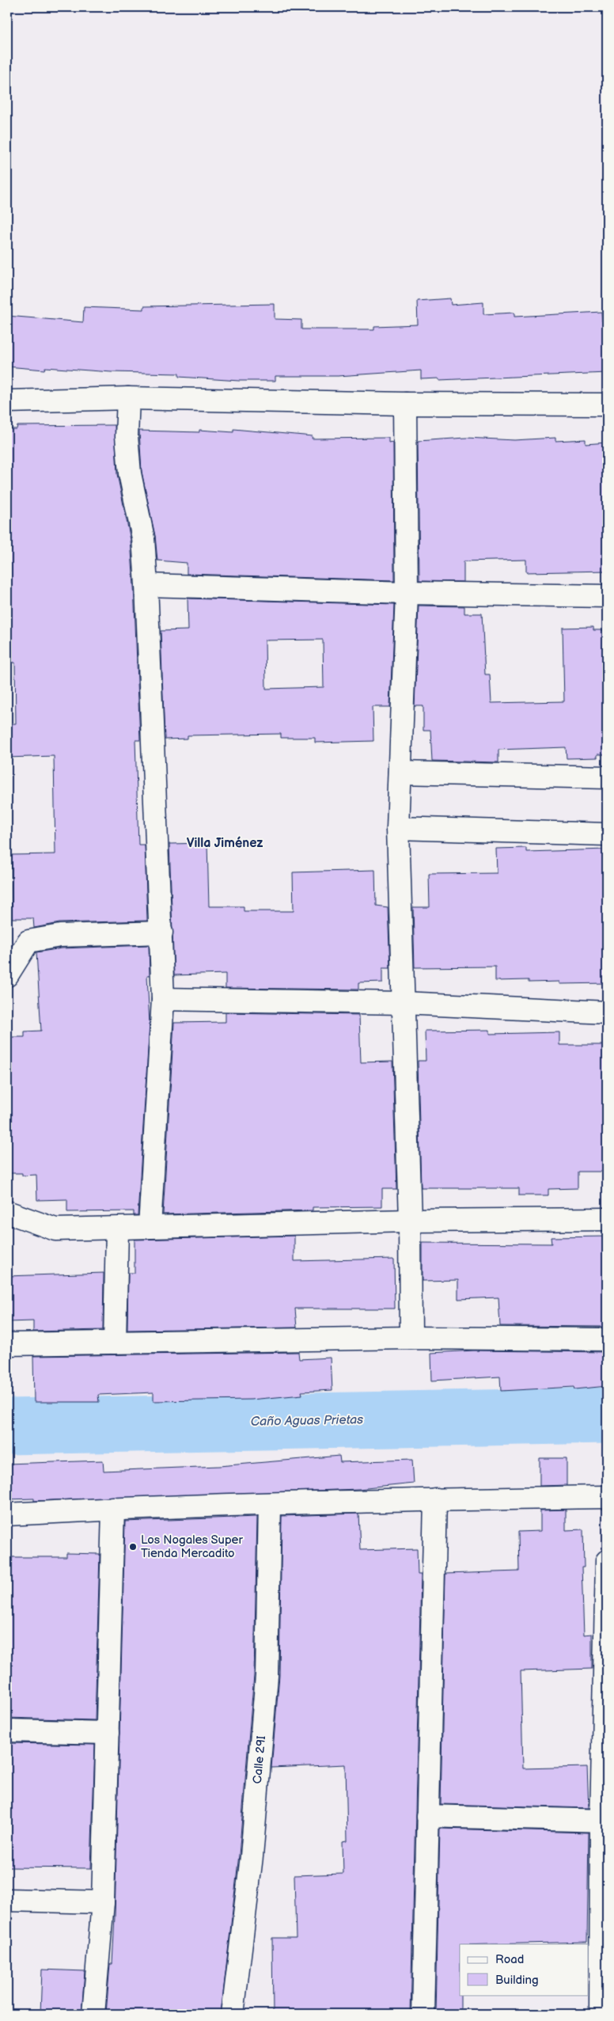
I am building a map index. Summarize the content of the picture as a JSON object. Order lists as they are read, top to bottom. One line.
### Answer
{"streets":{"street":["Calle 29I"]},"districts":["Villa Jiménez"],"water":["Caño Aguas Prietas"],"places":["Los Nogales Super Tienda Mercadito"],"legend":["Road","Building"]}
